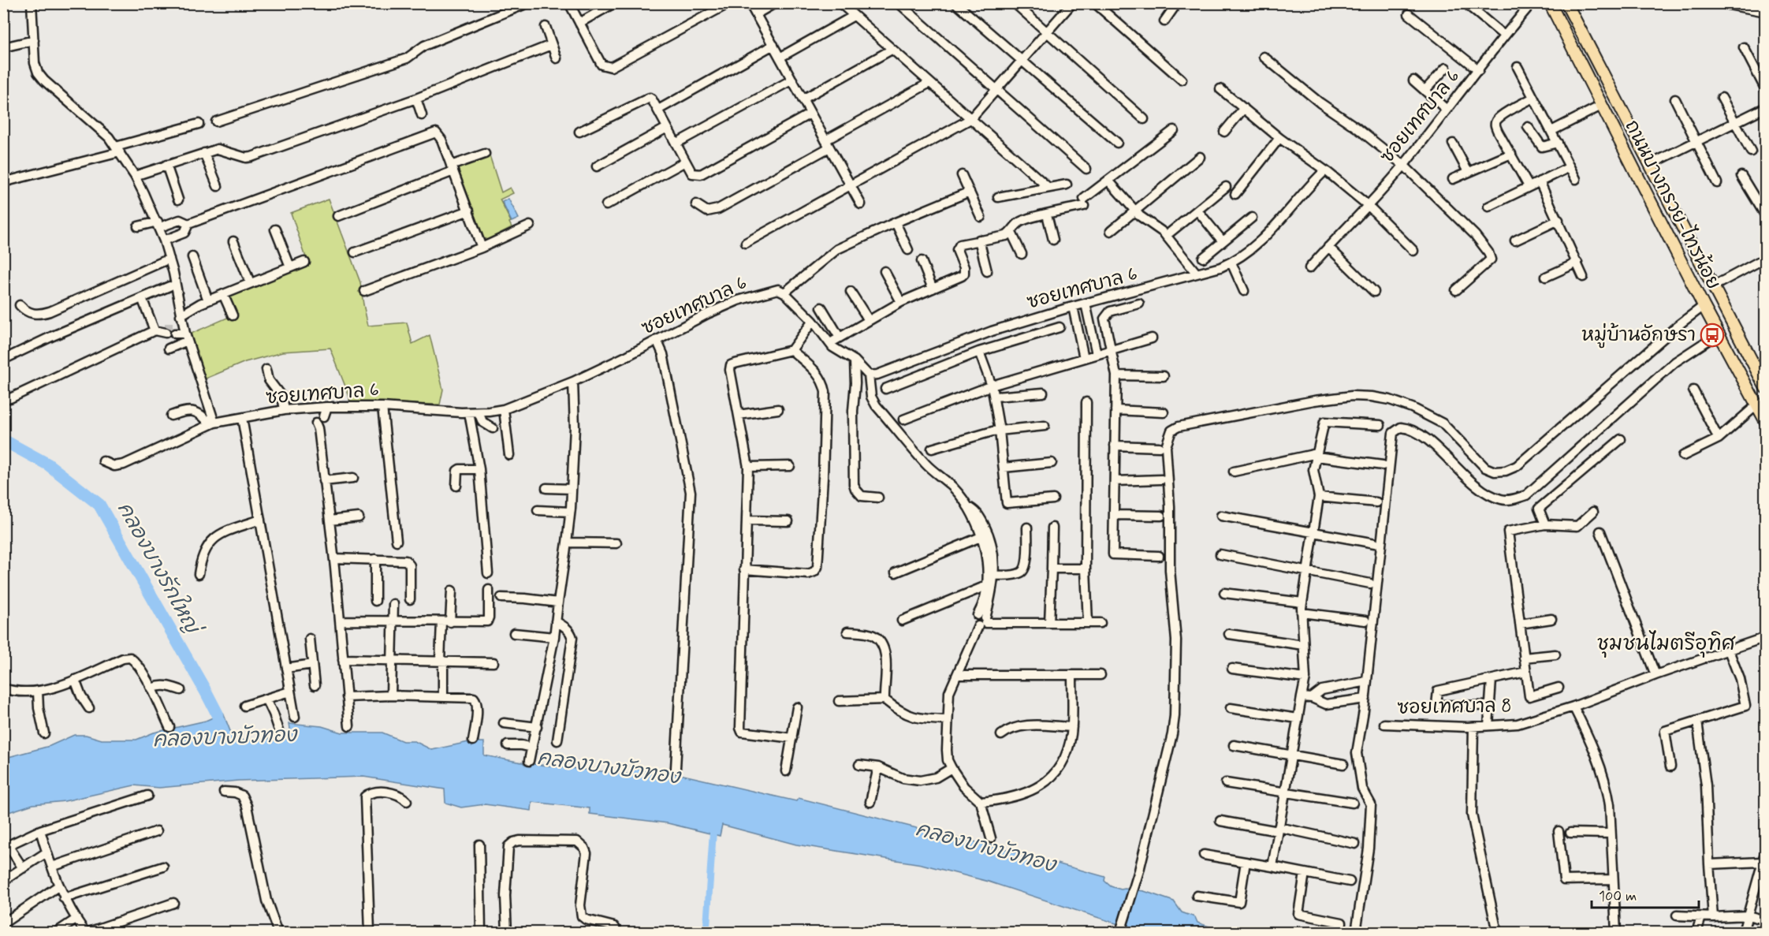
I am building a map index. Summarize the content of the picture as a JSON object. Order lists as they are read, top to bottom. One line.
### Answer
{"streets":{"main road":["ถนนบางกรวย-ไทรน้อย"],"street":["ซอยเทศบาล 6","ซอยเทศบาล 8"]},"districts":["ชุมชนไมตรีอุทิศ"],"water":["คลองบางรักใหญ่","คลองบางบัวทอง"],"places":{"bus stop":["หมู่บ้านอักษรา"]},"scale_bar":"100 m"}
